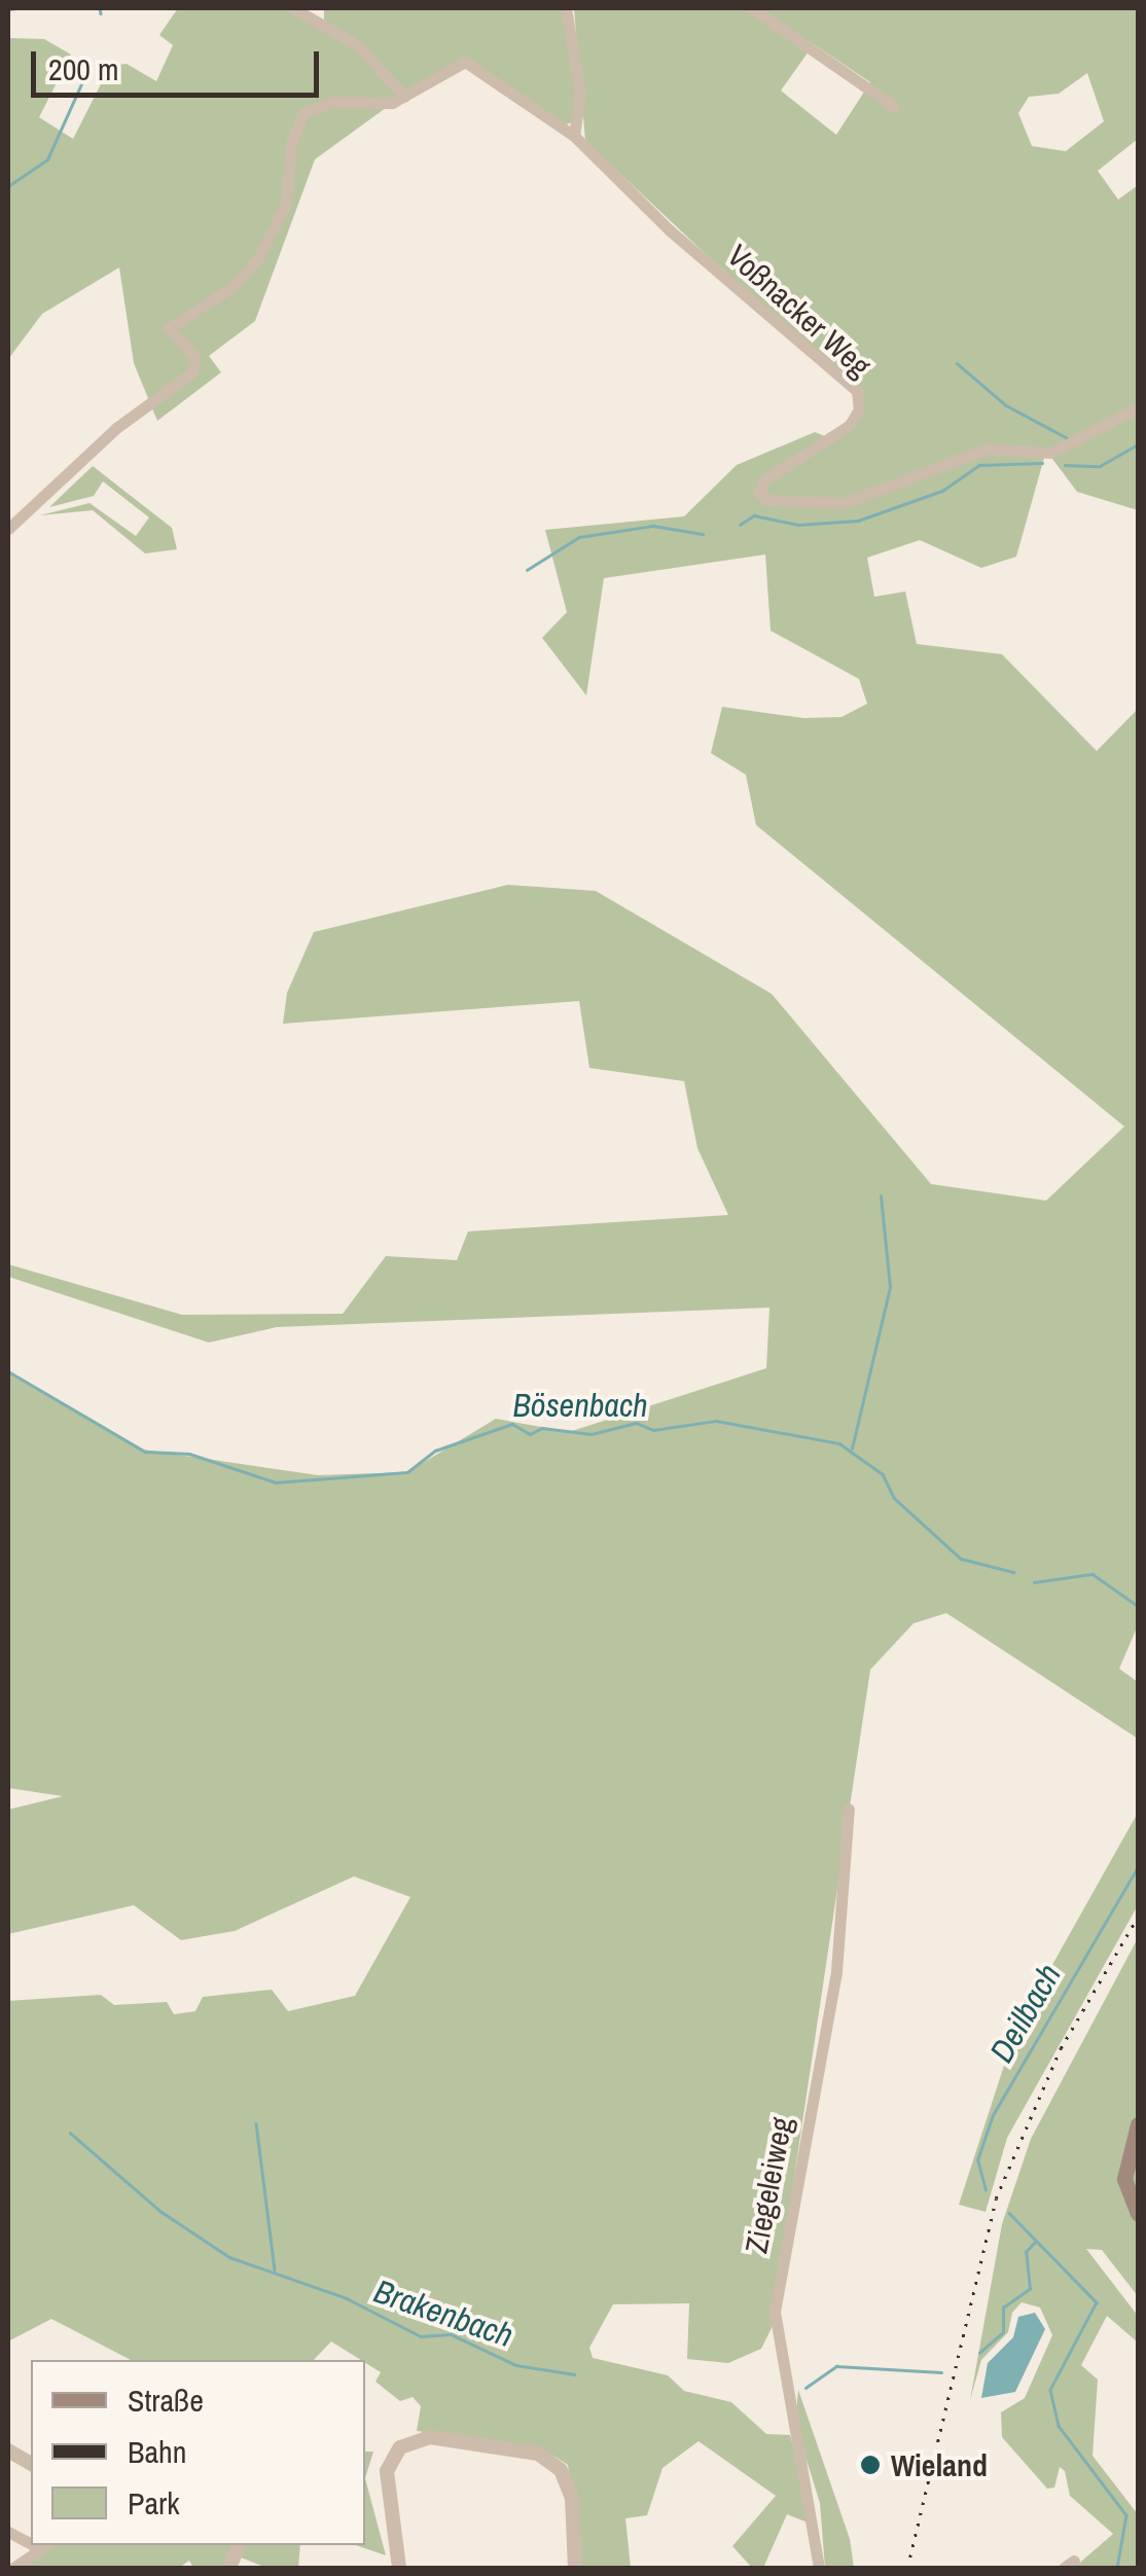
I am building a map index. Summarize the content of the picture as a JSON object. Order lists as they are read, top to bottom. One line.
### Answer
{"streets":{"street":["Voßnacker Weg","Ziegeleiweg"]},"water":["Bösenbach","Deilbach","Brakenbach"],"places":["Wieland"],"legend":["Straße","Bahn","Park"],"scale_bar":"200 m"}
